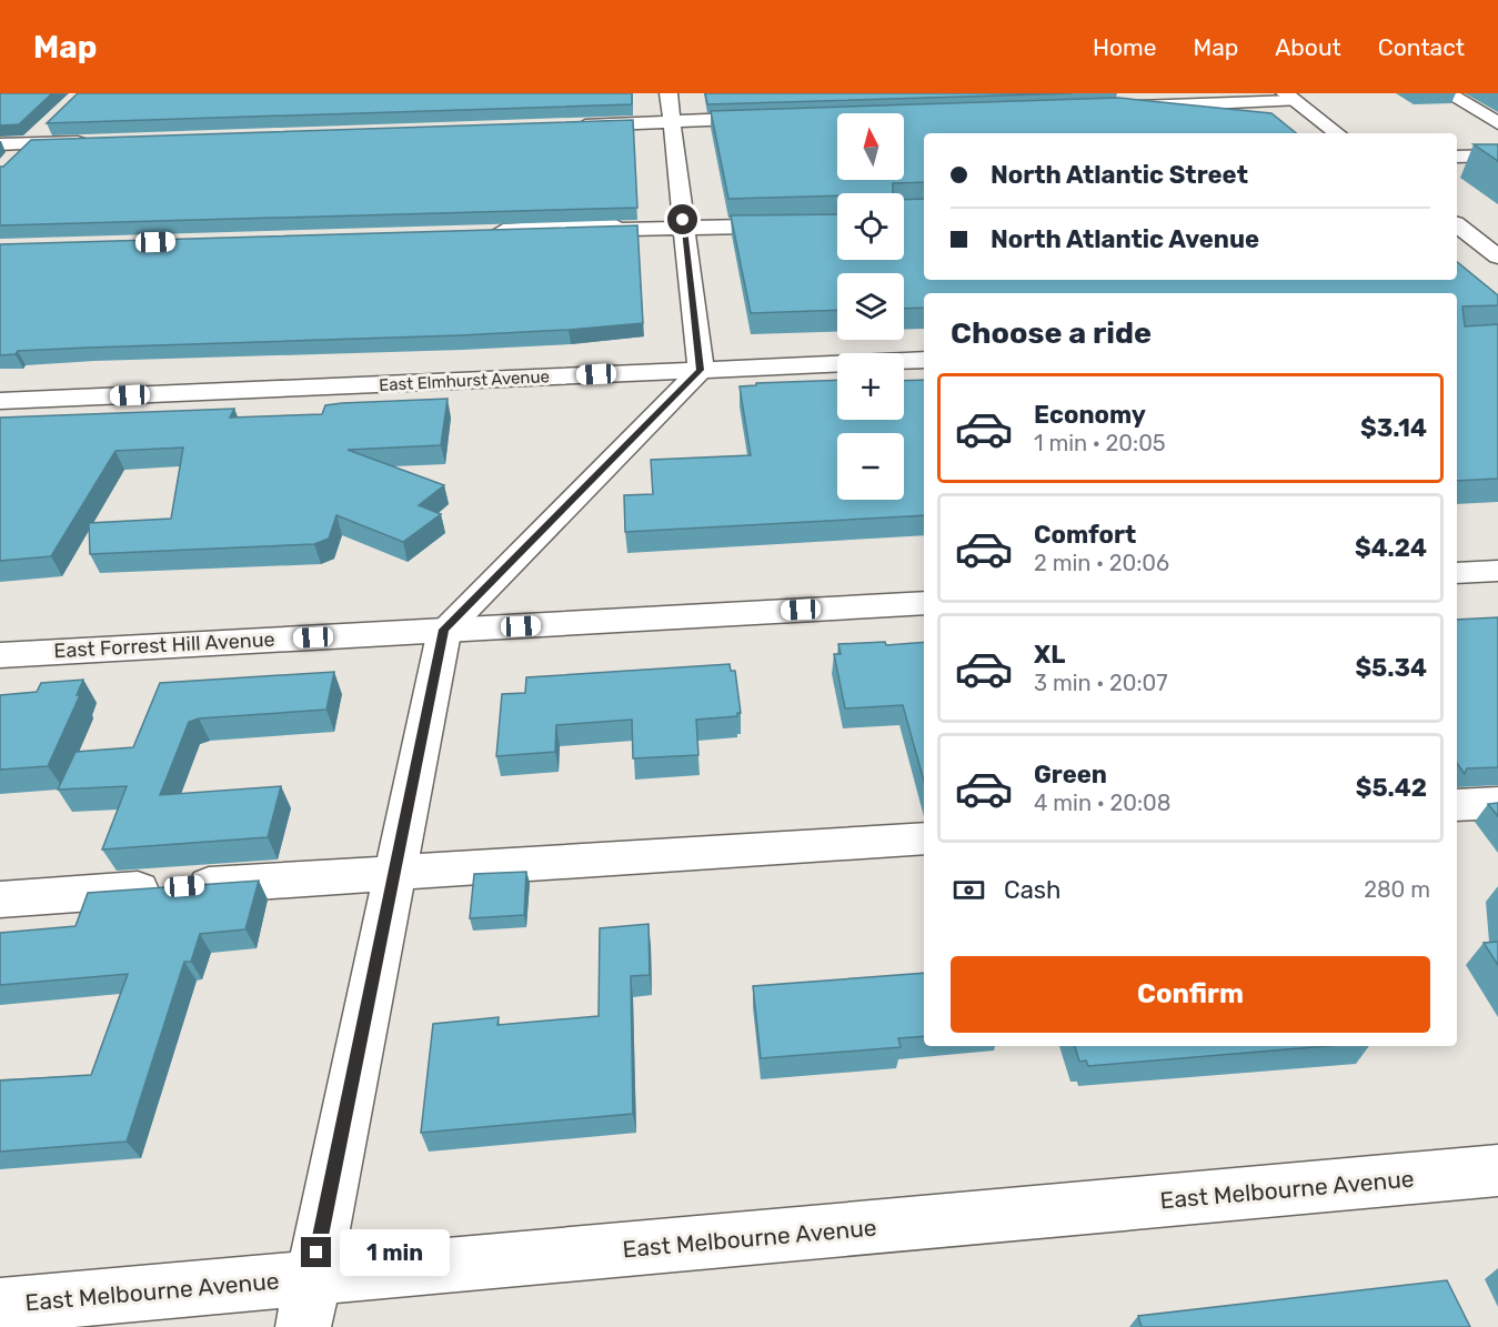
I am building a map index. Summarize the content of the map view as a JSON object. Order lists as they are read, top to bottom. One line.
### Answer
{"streets":{"street":["East Elmhurst Avenue","East Forrest Hill Avenue","East Melbourne Avenue"]},"north":"top","page":{"header":"Map","nav":["Home","Map","About","Contact"],"map_buttons":["+","−"],"banner":["North Atlantic Street","North Atlantic Avenue"],"heading":"Choose a ride","list":[{"name":"Economy","note":"1 min · 20:05","value":"$3.14"},{"name":"Comfort","note":"2 min · 20:06","value":"$4.24"},{"name":"XL","note":"3 min · 20:07","value":"$5.34"},{"name":"Green","note":"4 min · 20:08","value":"$5.42"}],"pay":["Cash","280 m"],"buttons":"Confirm","bubble":"1 min"}}
